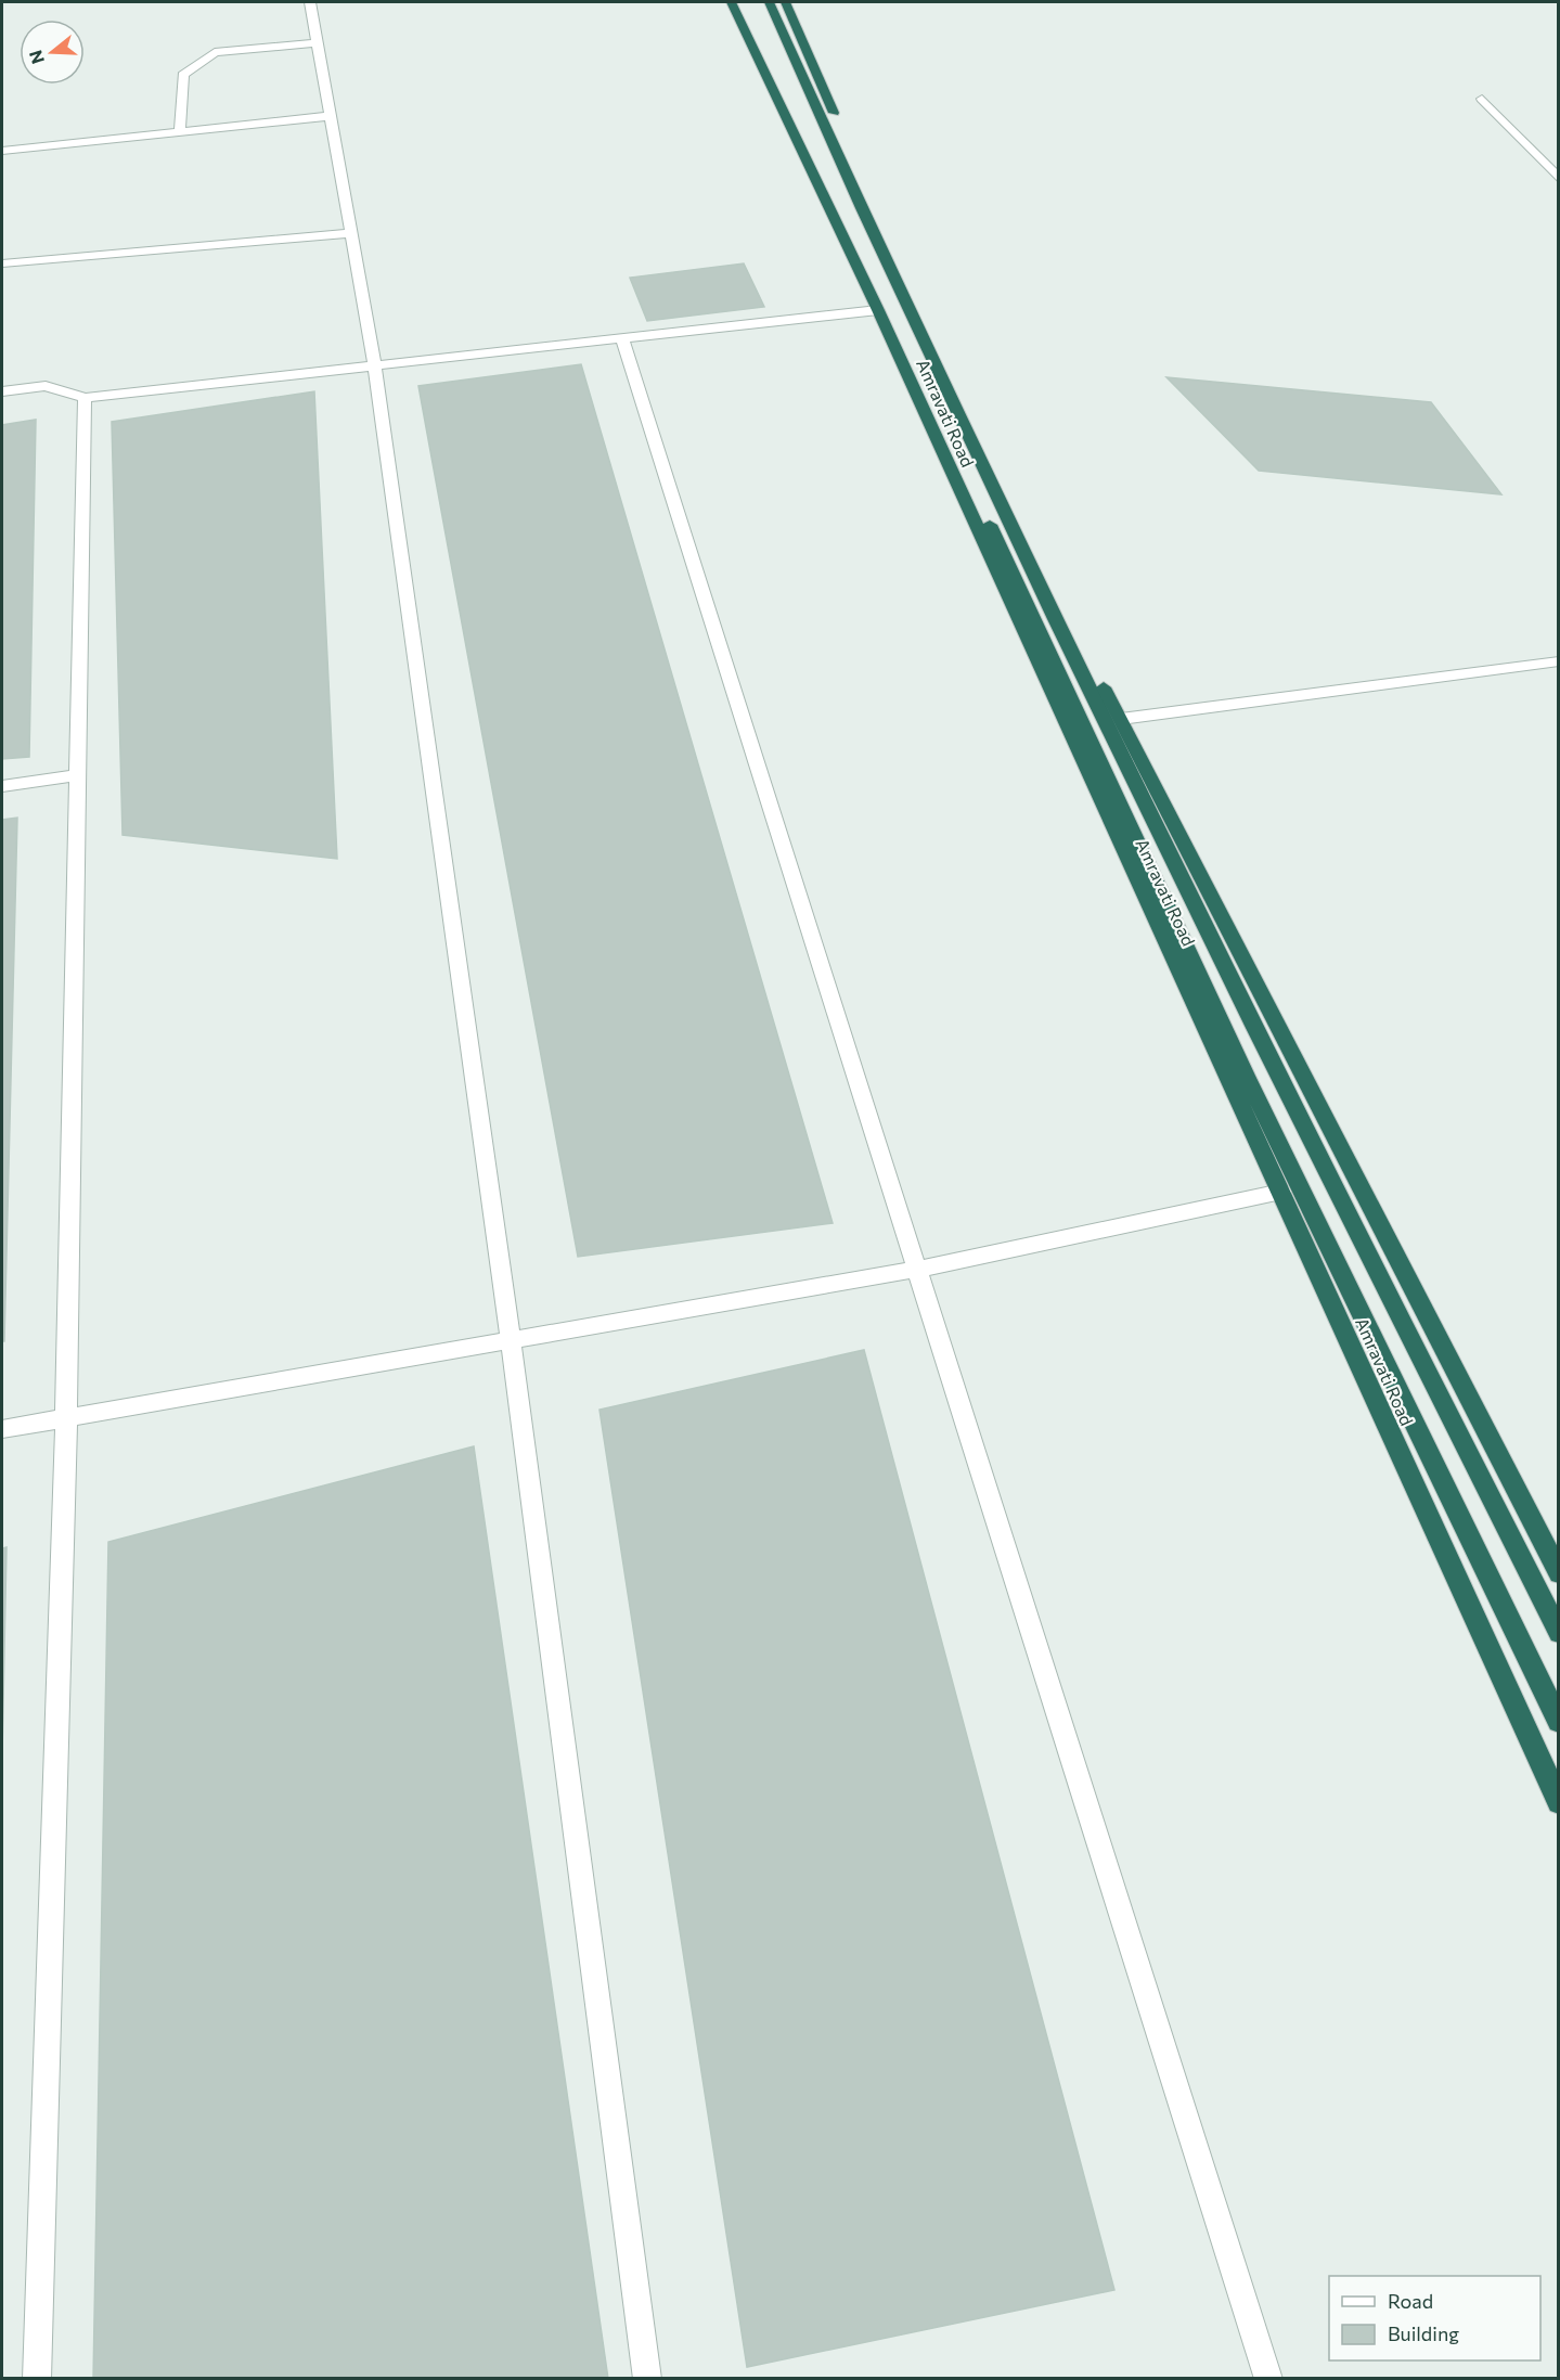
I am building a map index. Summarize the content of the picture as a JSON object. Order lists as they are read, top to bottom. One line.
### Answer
{"streets":{"highway":["Amravati Road"]},"legend":["Road","Building"],"north":"left"}
